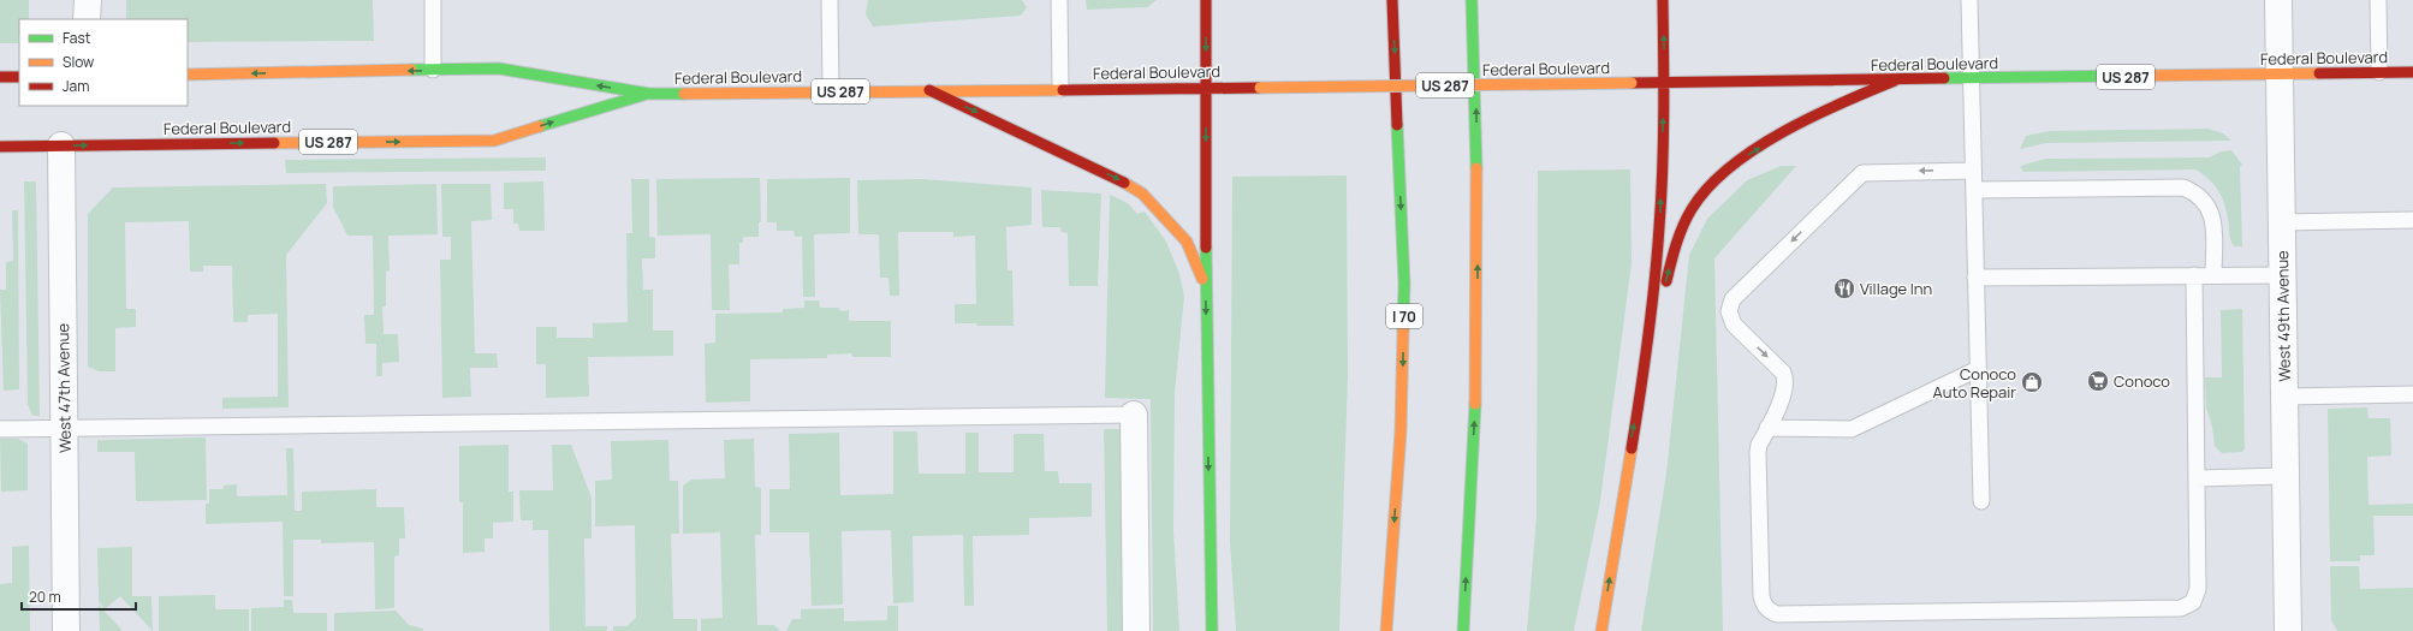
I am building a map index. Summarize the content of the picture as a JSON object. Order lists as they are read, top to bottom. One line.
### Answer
{"streets":{"main road":["Federal Boulevard","US 287","I 70"],"street":["West 49th Avenue","West 47th Avenue"]},"crossings":[["Federal Boulevard","West 49th Avenue"],["Federal Boulevard","West 47th Avenue"]],"places":{"restaurant":["Village Inn"],"supermarket":["Conoco"],"shop":["Conoco Auto Repair"]},"legend":["Fast","Slow","Jam"],"scale_bar":"20 m"}
